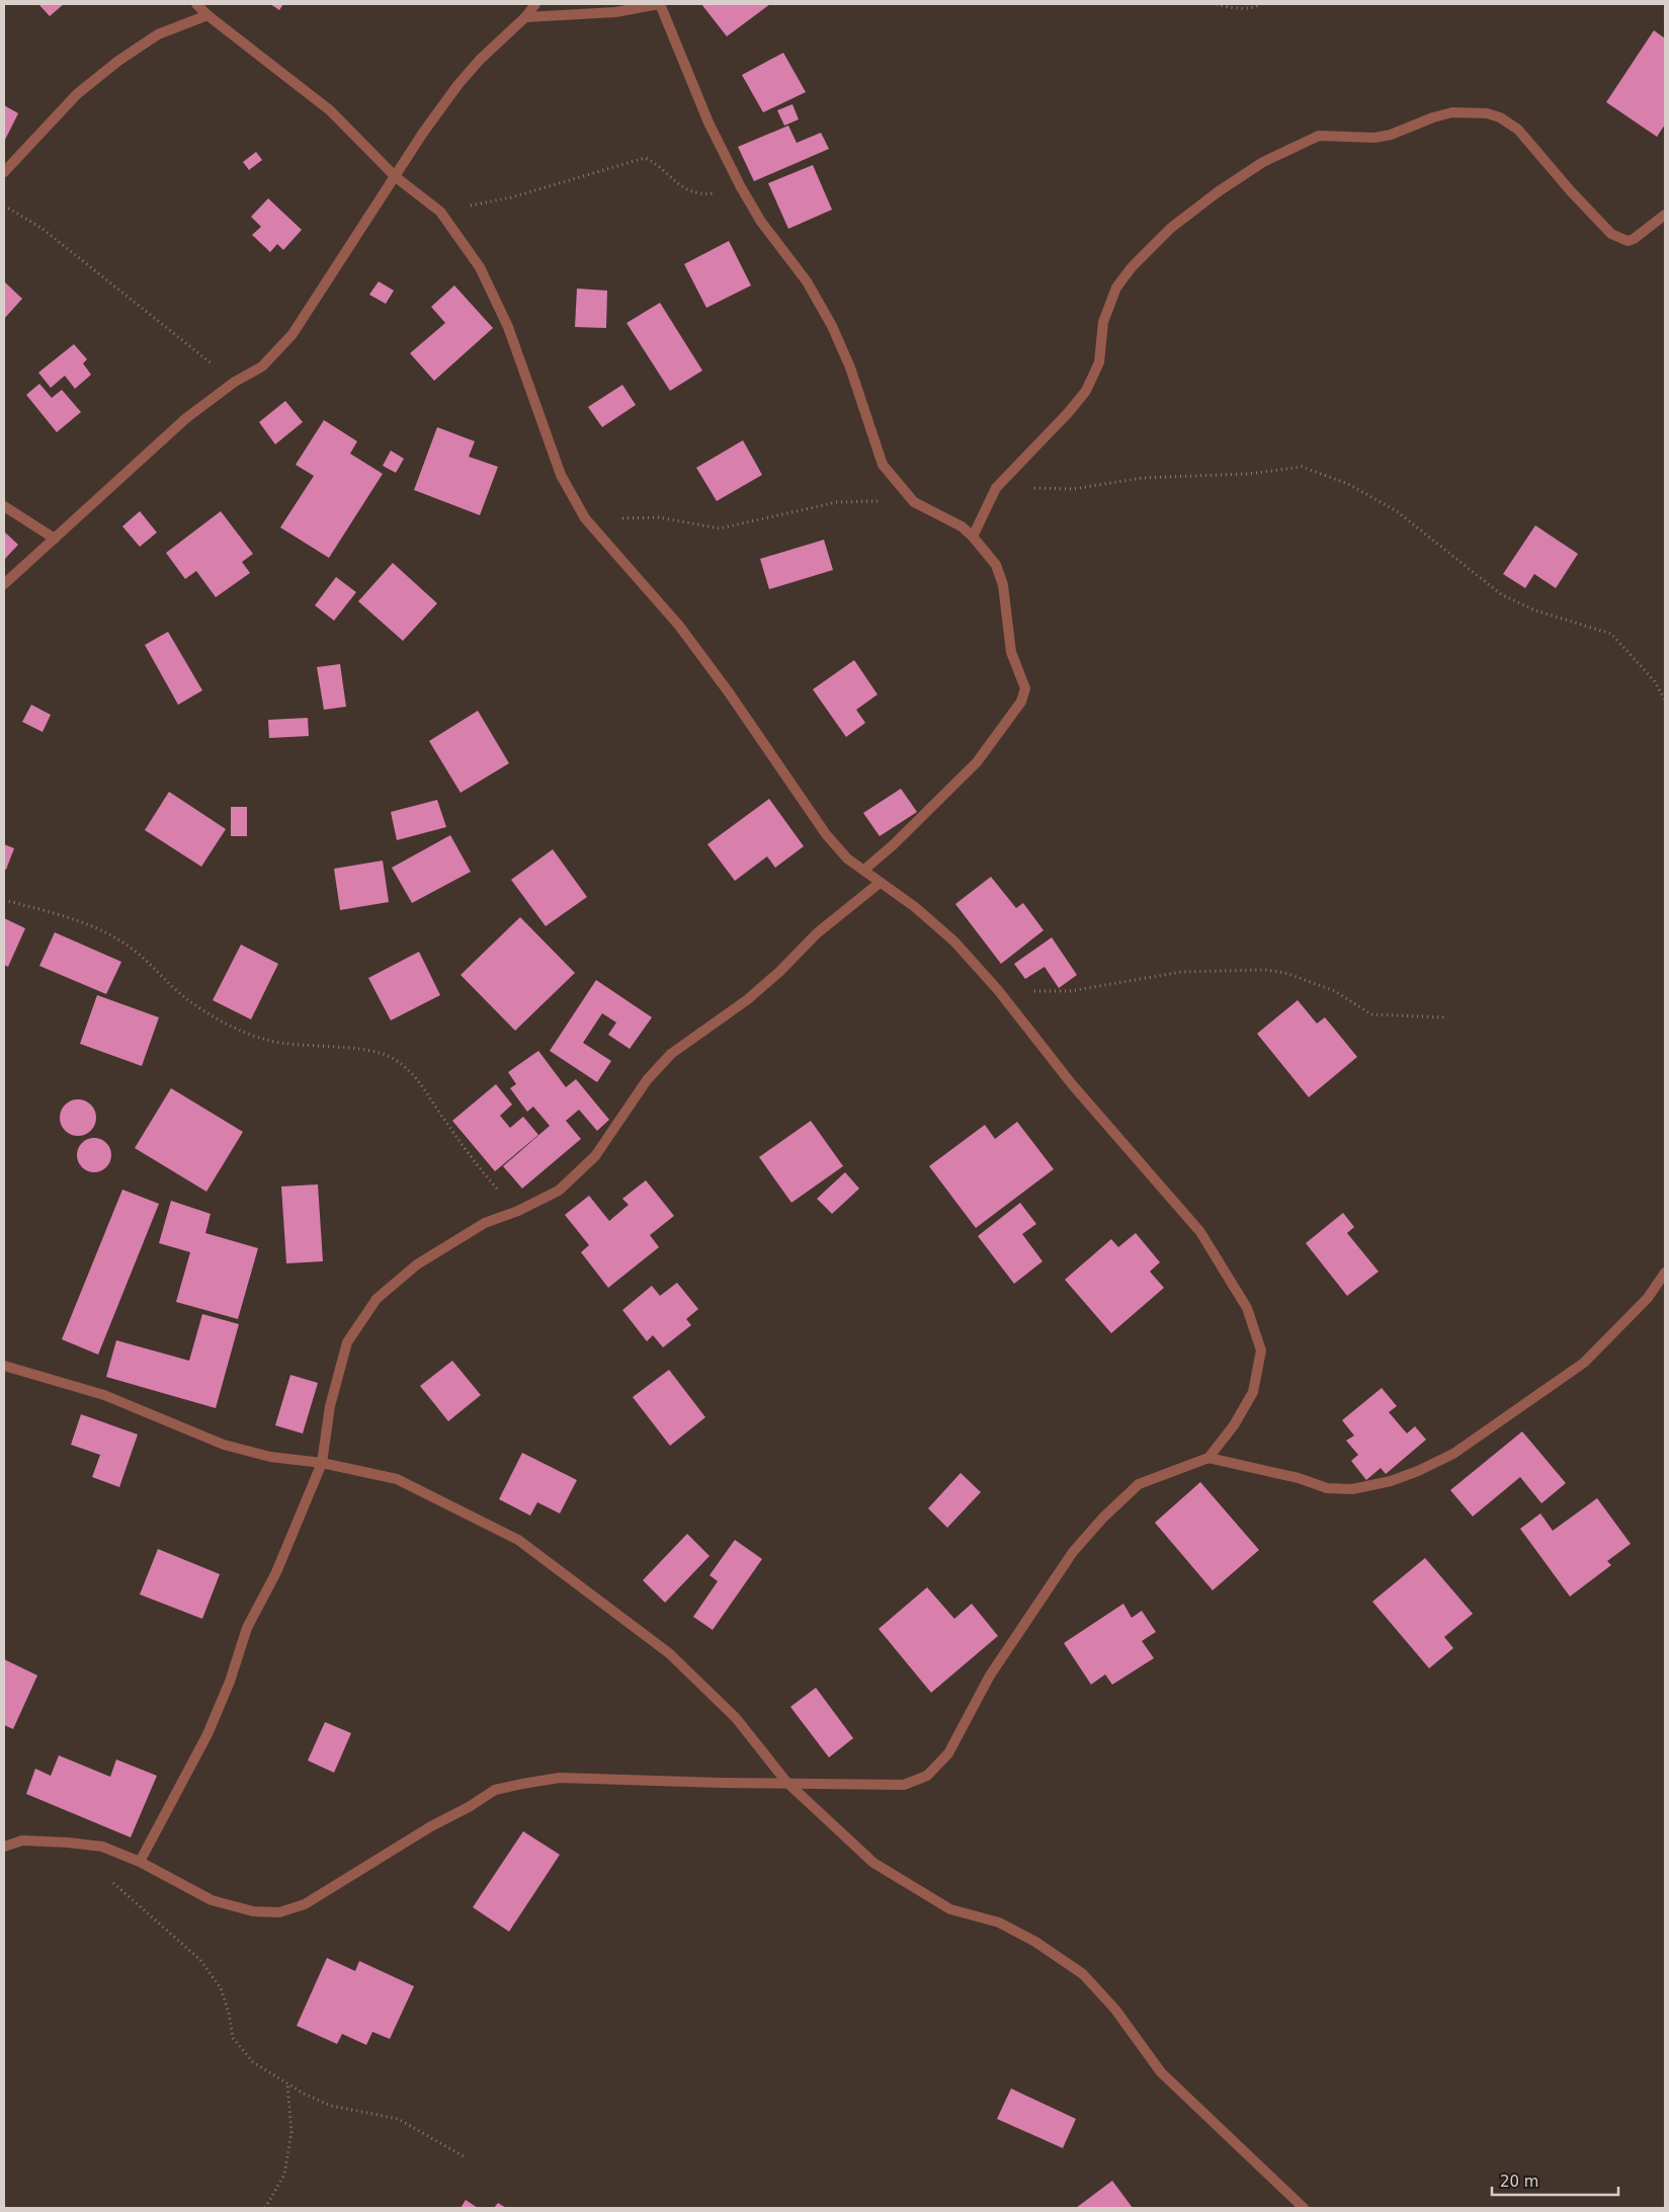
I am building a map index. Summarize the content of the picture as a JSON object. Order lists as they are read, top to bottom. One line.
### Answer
{"scale_bar":"20 m"}
